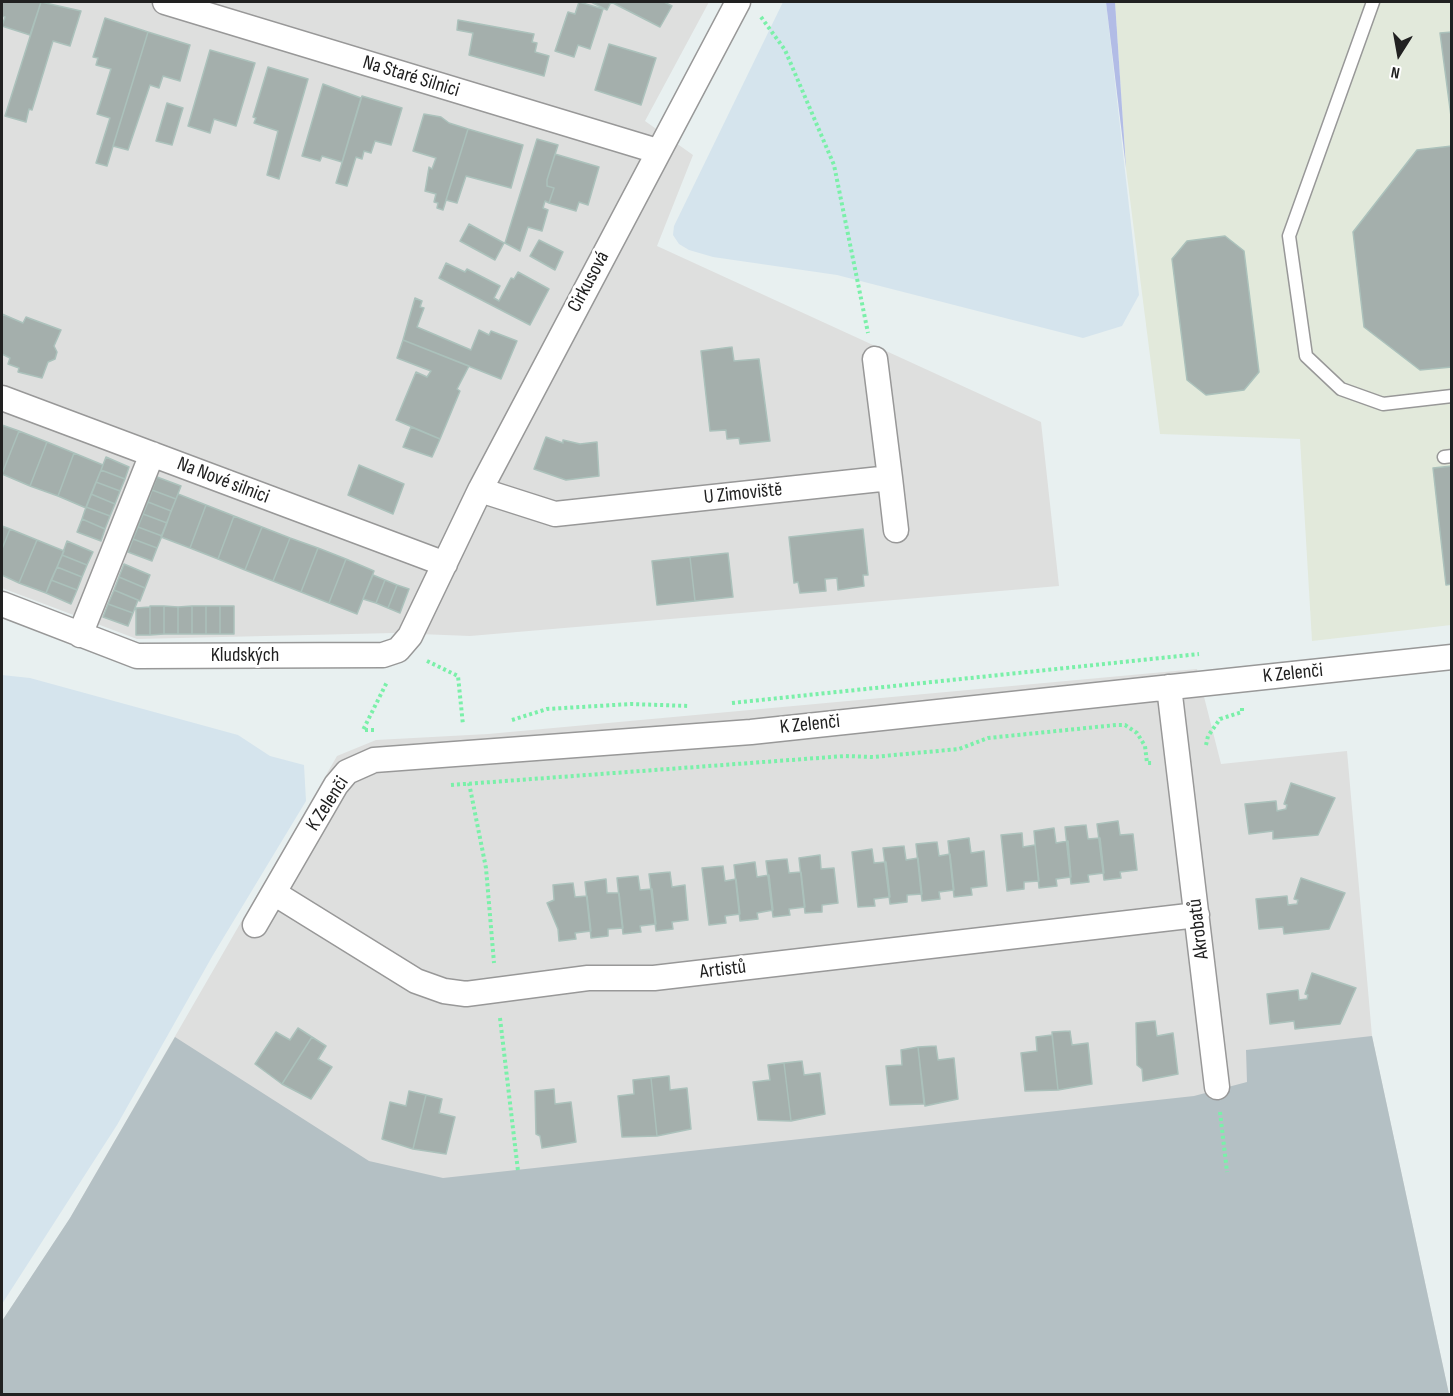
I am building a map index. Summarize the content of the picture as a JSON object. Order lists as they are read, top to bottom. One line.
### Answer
{"streets":{"street":["Na Staré Silnici","Cirkusová","Na Nové silnici","U Zimoviště","Kludských","K Zelenči","Akrobatů","Artistů"]},"crossings":[["Na Staré Silnici","Cirkusová"],["Cirkusová","Na Nové silnici"],["Cirkusová","U Zimoviště"],["K Zelenči","Akrobatů"],["K Zelenči","Artistů"],["Akrobatů","Artistů"]],"north":"bottom"}
